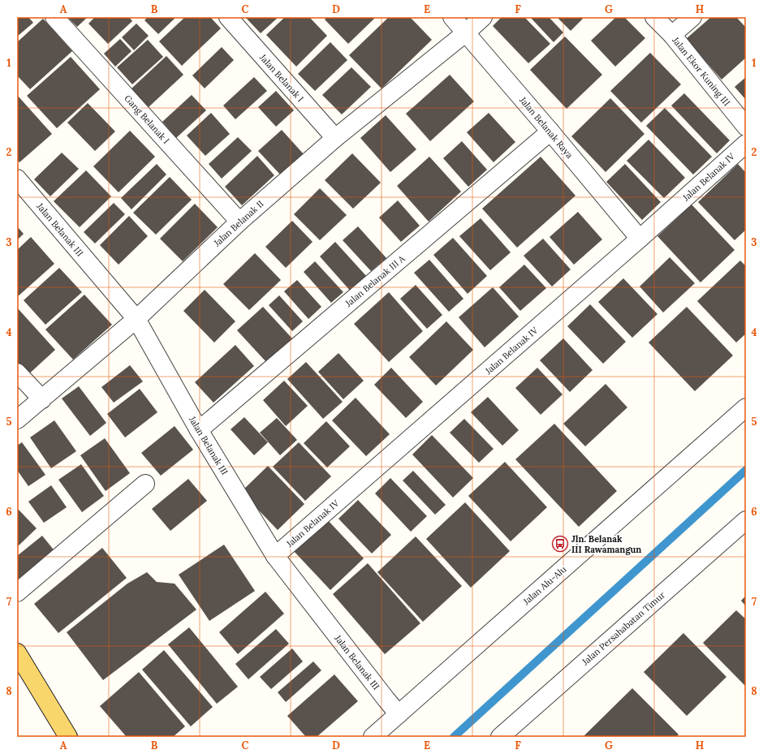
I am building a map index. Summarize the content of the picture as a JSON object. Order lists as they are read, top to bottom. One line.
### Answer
{"streets":{"street":["Jalan Ekor Kuning III","Jalan Belanak I","Gang Belanak I","Jalan Belanak Raya","Jalan Belanak IV","Jalan Belanak II","Jalan Belanak III","Jalan Belanak III A","Jalan Alu-Alu","Jalan Persahabatan Timur"]},"crossings":[["Jalan Belanak I","Jalan Belanak II"],["Gang Belanak I","Jalan Belanak II"],["Jalan Belanak Raya","Jalan Belanak IV"],["Jalan Belanak Raya","Jalan Belanak II"],["Jalan Belanak Raya","Jalan Belanak III A"],["Jalan Belanak IV","Jalan Belanak III"],["Jalan Belanak II","Jalan Belanak III"],["Jalan Belanak III","Jalan Belanak III A"],["Jalan Belanak III","Jalan Alu-Alu"]],"places":{"bus stop":["Jln. Belanak III Rawamangun"]},"grid":{"columns":["A","B","C","D","E","F","G","H"],"rows":["1","2","3","4","5","6","7","8"]}}
